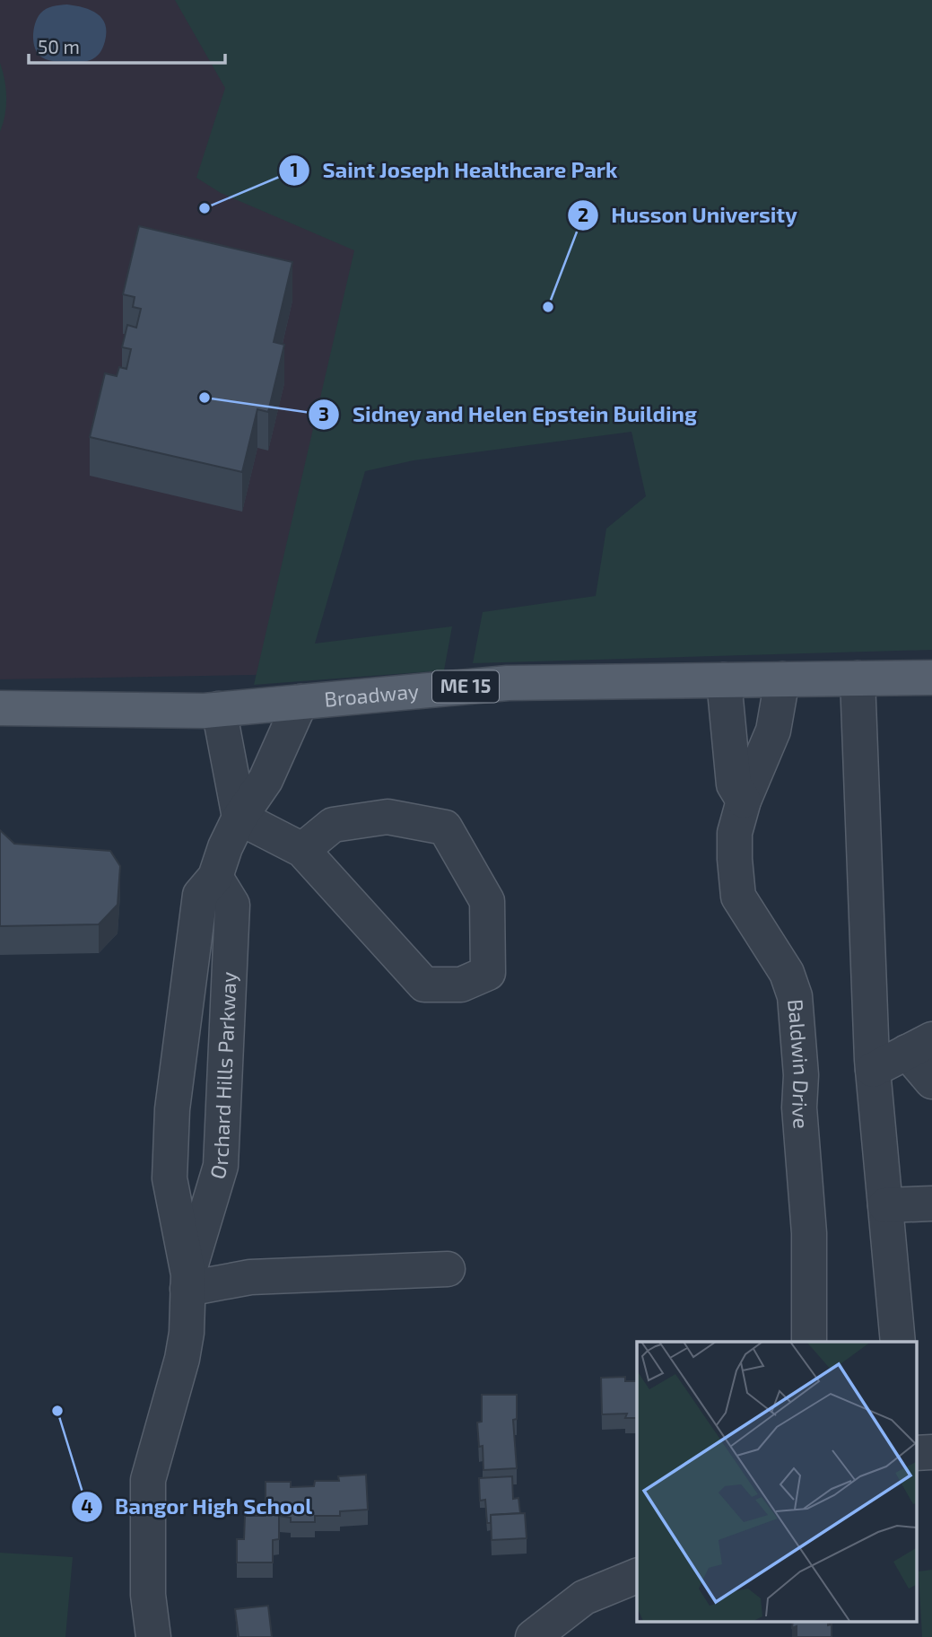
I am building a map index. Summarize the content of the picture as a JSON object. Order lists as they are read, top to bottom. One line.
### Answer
{"streets":{"main road":["ME 15","Broadway"],"street":["Baldwin Drive","Orchard Hills Parkway"]},"crossings":[["Broadway","Baldwin Drive"],["Broadway","Orchard Hills Parkway"]],"places":["Saint Joseph Healthcare Park","Husson University","Sidney and Helen Epstein Building","Bangor High School"],"scale_bar":"50 m"}
